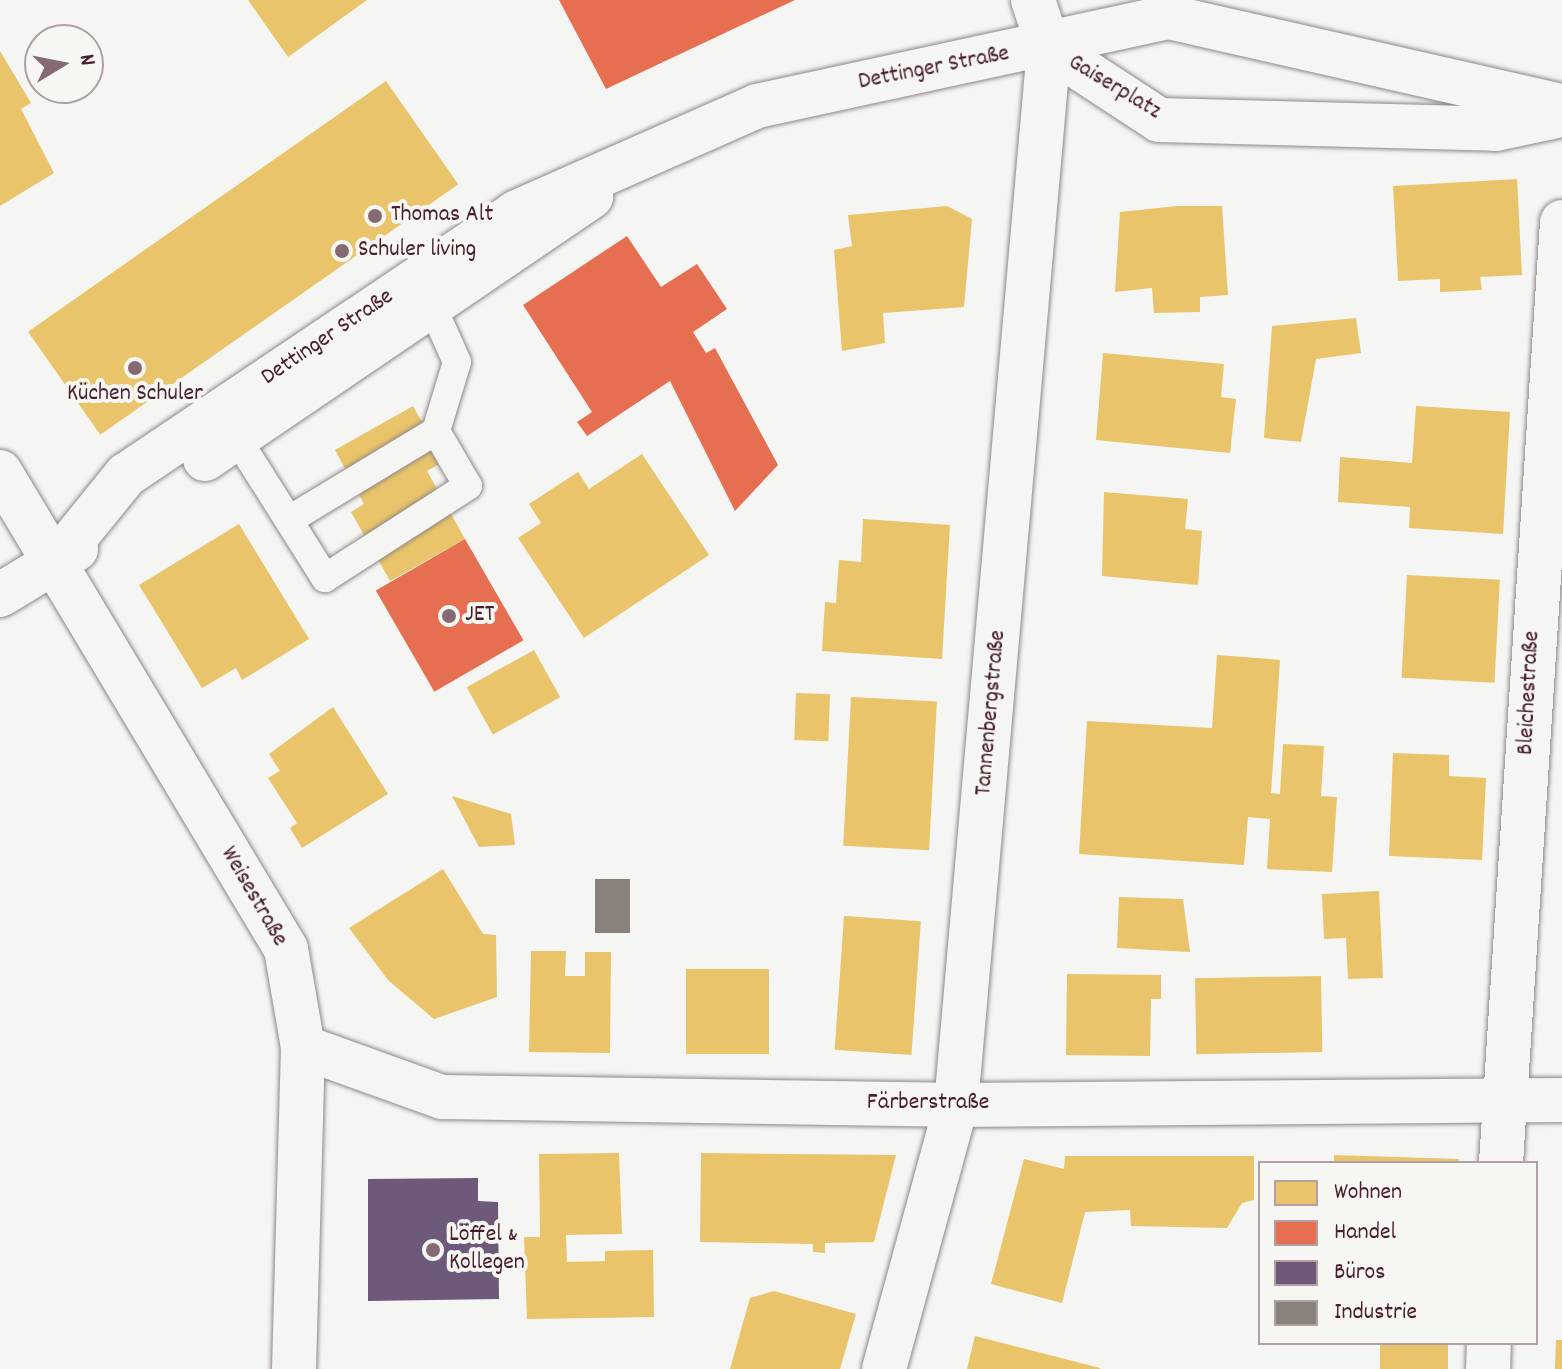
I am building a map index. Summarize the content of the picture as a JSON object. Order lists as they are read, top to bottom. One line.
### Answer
{"streets":{"street":["Dettinger Straße","Gaiserplatz","Bleichestraße","Tannenbergstraße","Weisestraße","Färberstraße"]},"crossings":[["Dettinger Straße","Gaiserplatz"],["Dettinger Straße","Tannenbergstraße"],["Dettinger Straße","Weisestraße"],["Gaiserplatz","Tannenbergstraße"],["Bleichestraße","Färberstraße"],["Tannenbergstraße","Färberstraße"],["Weisestraße","Färberstraße"]],"places":["Thomas Alt","Schuler living","Küchen Schuler","JET","Löffel & Kollegen"],"legend":["Wohnen","Handel","Büros","Industrie"],"north":"right"}
